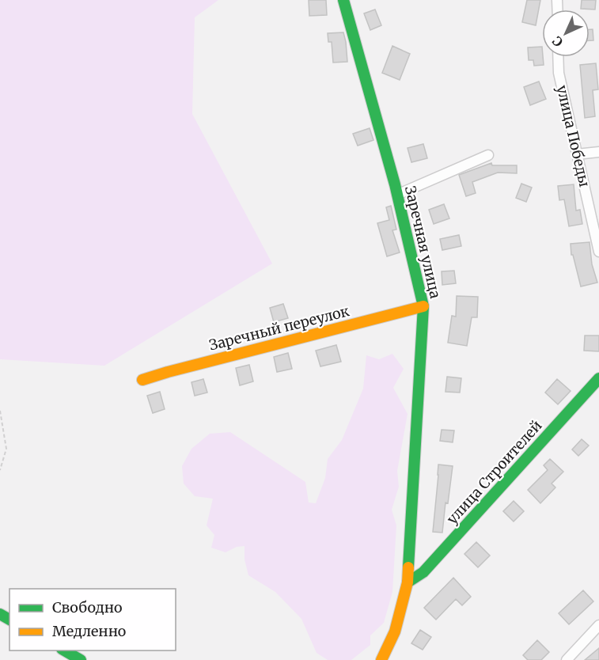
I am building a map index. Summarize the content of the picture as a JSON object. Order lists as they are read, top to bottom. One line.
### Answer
{"streets":{"street":["улица Победы","Заречная улица","Заречный переулок","улица Строителей"]},"crossings":[["Заречная улица","Заречный переулок"],["Заречная улица","улица Строителей"]],"legend":["Свободно","Медленно"],"north":"bottom left"}
